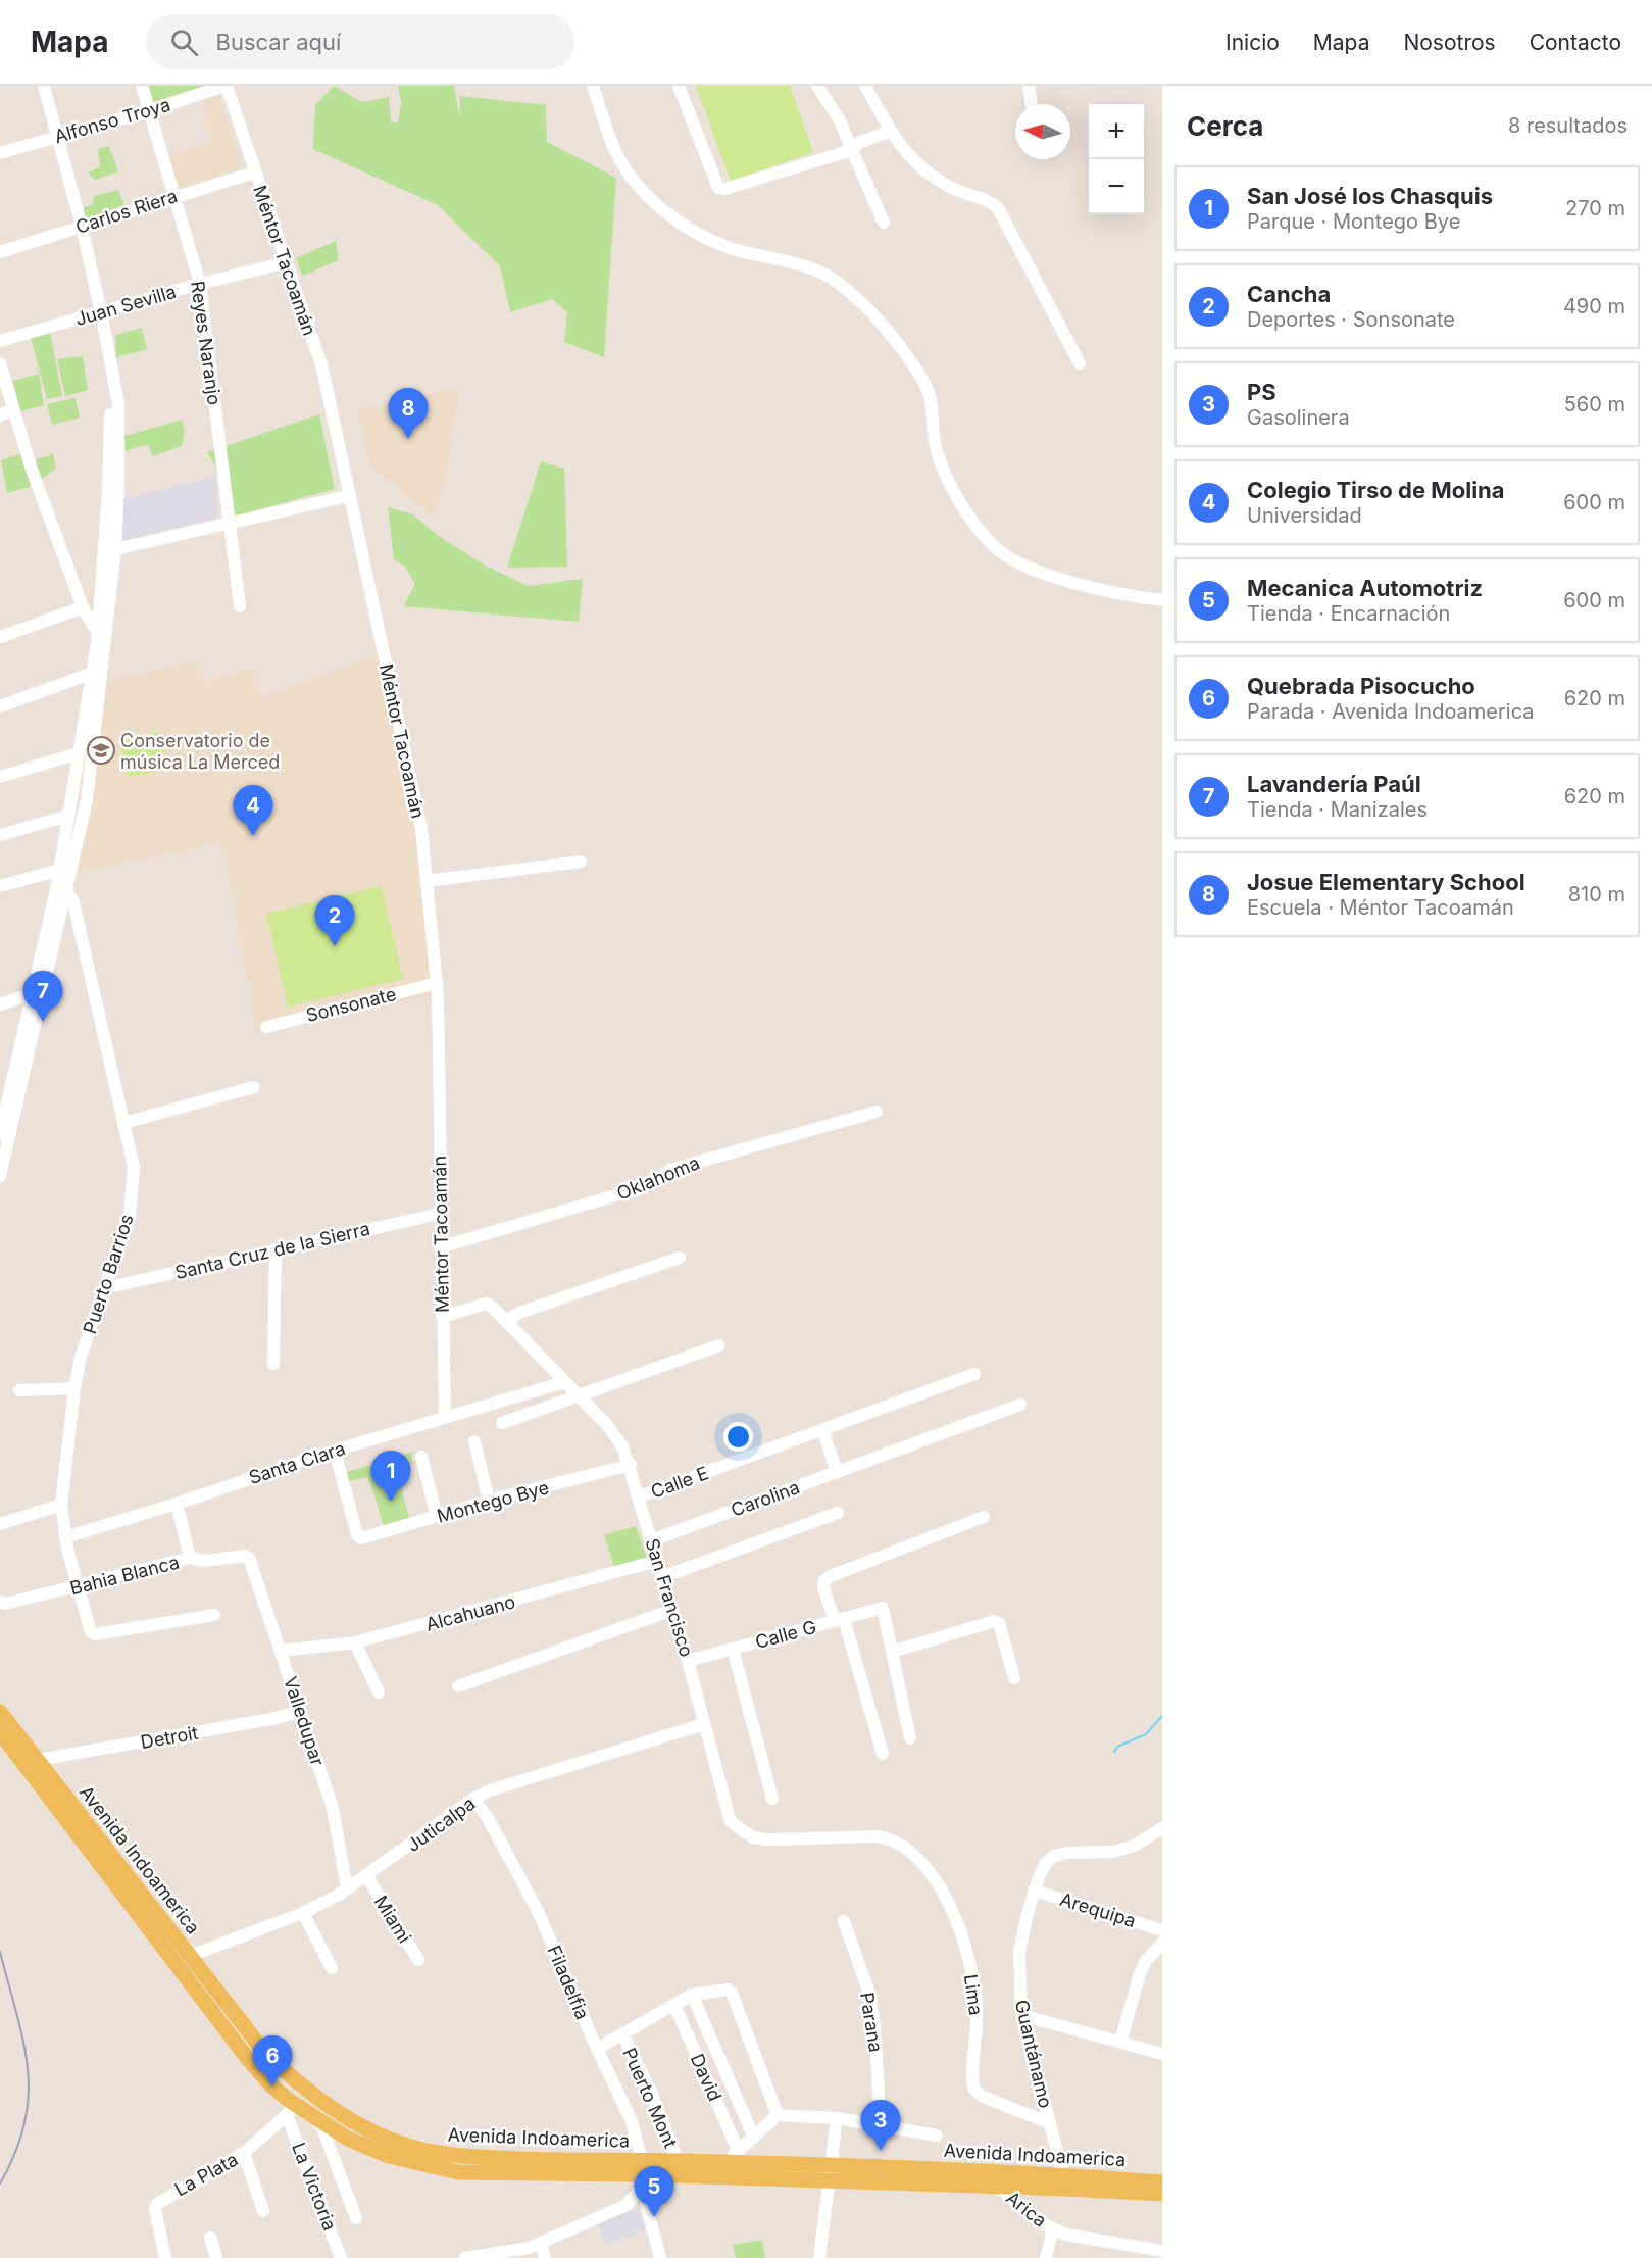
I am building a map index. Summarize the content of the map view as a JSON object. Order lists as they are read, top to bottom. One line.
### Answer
{"streets":{"main road":["Avenida Indoamerica"],"street":["Alfonso Troya","Carlos Riera","Méntor Tacoamán","Juan Sevilla","Reyes Naranjo","Sonsonate","Oklahoma","Santa Cruz de la Sierra","Puerto Barrios","Santa Clara","Calle E","Carolina","Montego Bye","Bahia Blanca","San Francisco","Alcahuano","Calle G","Valledupar","Detroit","Juticalpa","Arequipa","Miami","Filadelfia","Lima","Parana","Guantánamo","David","Puerto Mont","La Plata","La Victoria","Arica"]},"crossings":[["Alfonso Troya","Méntor Tacoamán"],["Alfonso Troya","Reyes Naranjo"],["Carlos Riera","Méntor Tacoamán"],["Carlos Riera","Reyes Naranjo"],["Méntor Tacoamán","Juan Sevilla"],["Méntor Tacoamán","Sonsonate"],["Méntor Tacoamán","Oklahoma"],["Méntor Tacoamán","Santa Cruz de la Sierra"],["Méntor Tacoamán","Santa Clara"],["Méntor Tacoamán","San Francisco"],["Juan Sevilla","Reyes Naranjo"],["Santa Cruz de la Sierra","Puerto Barrios"],["Puerto Barrios","Santa Clara"],["Puerto Barrios","Bahia Blanca"],["Santa Clara","Montego Bye"],["Santa Clara","San Francisco"],["Calle E","San Francisco"],["Carolina","San Francisco"],["Montego Bye","San Francisco"],["Bahia Blanca","Valledupar"],["San Francisco","Alcahuano"],["San Francisco","Calle G"],["San Francisco","Juticalpa"],["San Francisco","Lima"],["Alcahuano","Valledupar"],["Valledupar","Detroit"],["Valledupar","Juticalpa"],["Detroit","Avenida Indoamerica"],["Juticalpa","Avenida Indoamerica"],["Juticalpa","Miami"],["Juticalpa","Filadelfia"],["Avenida Indoamerica","Filadelfia"],["Avenida Indoamerica","Guantánamo"],["Avenida Indoamerica","Puerto Mont"],["Avenida Indoamerica","La Plata"],["Avenida Indoamerica","La Victoria"],["Avenida Indoamerica","Arica"],["Arequipa","Guantánamo"],["Lima","Guantánamo"],["La Plata","La Victoria"]],"places":{"school or university":["Conservatorio de música La Merced"]},"north":"left","page":{"header":"Mapa","search":"Buscar aquí","nav":["Inicio","Mapa","Nosotros","Contacto"],"heading":["Cerca","8 resultados"],"map_buttons":["+","−"],"list":[{"mark":"1","name":"San José los Chasquis","note":"Parque · Montego Bye","value":"270 m"},{"mark":"2","name":"Cancha","note":"Deportes · Sonsonate","value":"490 m"},{"mark":"3","name":"PS","note":"Gasolinera","value":"560 m"},{"mark":"4","name":"Colegio Tirso de Molina","note":"Universidad","value":"600 m"},{"mark":"5","name":"Mecanica Automotriz","note":"Tienda · Encarnación","value":"600 m"},{"mark":"6","name":"Quebrada Pisocucho","note":"Parada · Avenida Indoamerica","value":"620 m"},{"mark":"7","name":"Lavandería Paúl","note":"Tienda · Manizales","value":"620 m"},{"mark":"8","name":"Josue Elementary School","note":"Escuela · Méntor Tacoamán","value":"810 m"}],"pins":["8","4","2","7","1","6","3","5"]}}
